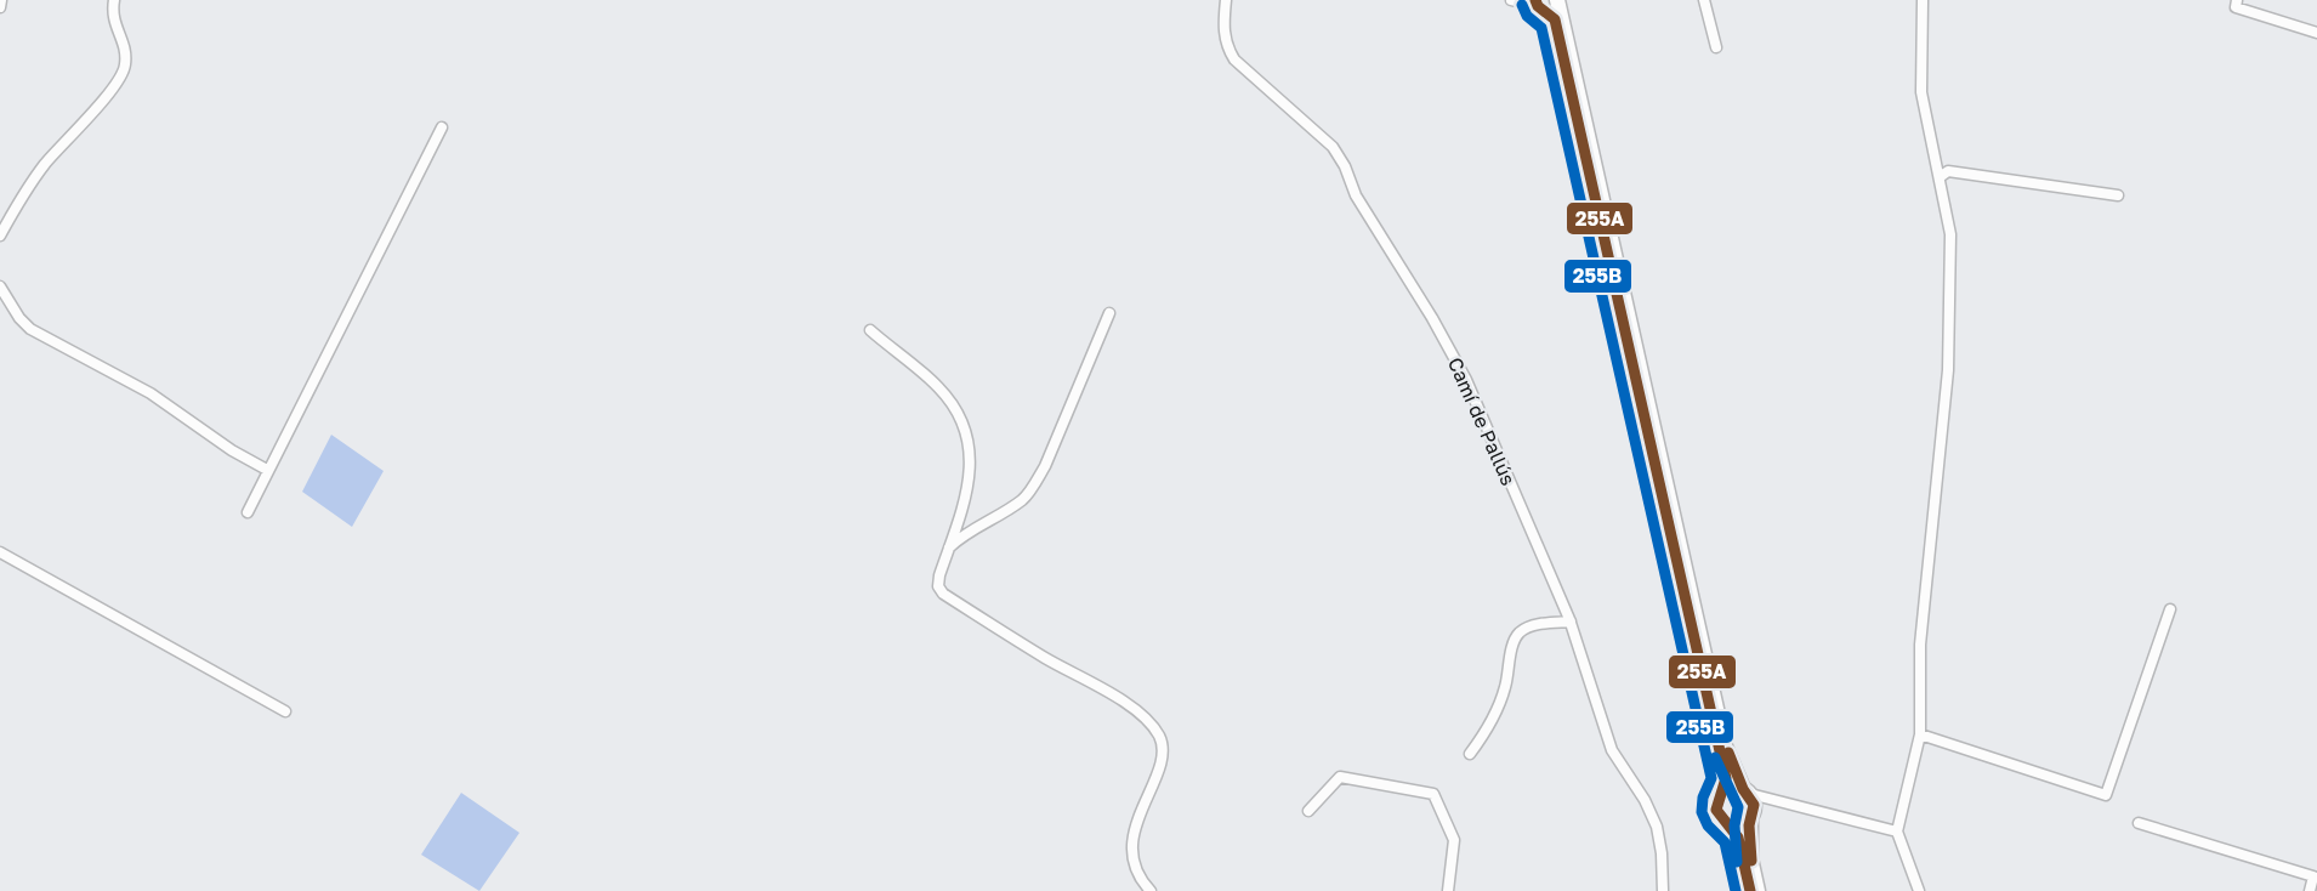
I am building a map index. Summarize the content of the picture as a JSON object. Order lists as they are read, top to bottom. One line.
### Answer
{"streets":{"street":["Camí de Pallús"]},"lines":["transit line 255A","transit line 255B"]}
